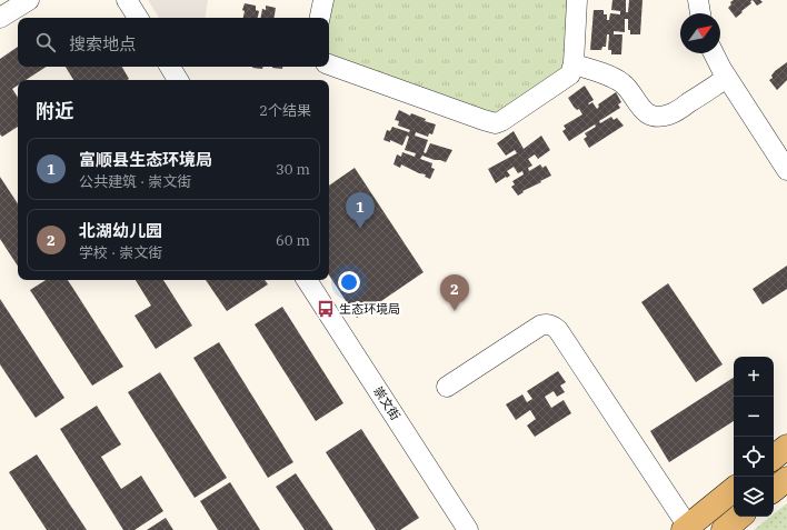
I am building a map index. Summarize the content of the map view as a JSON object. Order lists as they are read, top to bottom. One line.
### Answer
{"streets":{"street":["崇文街"]},"places":{"bus stop":["生态环境局"]},"north":"top right","page":{"search":"搜索地点","heading":["附近","2个结果"],"list":[{"mark":"1","name":"富顺县生态环境局","note":"公共建筑 · 崇文街","value":"30 m"},{"mark":"2","name":"北湖幼儿园","note":"学校 · 崇文街","value":"60 m"}],"pins":["1","2"],"map_buttons":["+","−"]}}
